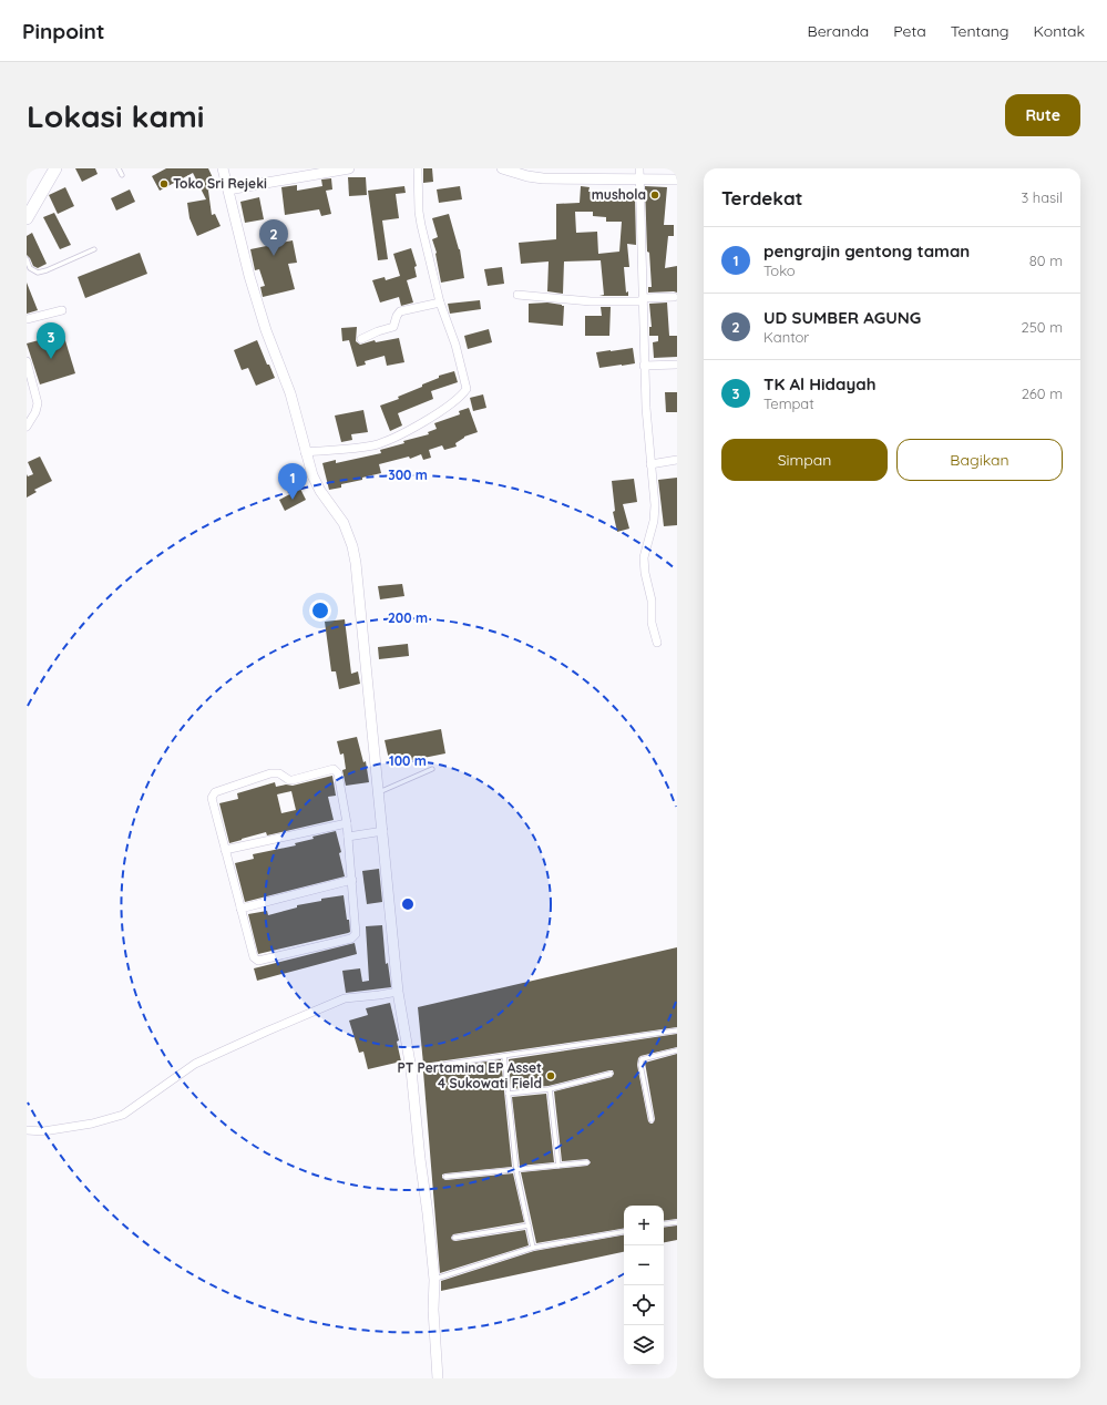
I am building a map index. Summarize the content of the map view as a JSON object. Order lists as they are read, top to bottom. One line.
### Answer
{"places":["Toko Sri Rejeki","mushola","PT Pertamina EP Asset 4 Sukowati Field"],"page":{"header":"Pinpoint","nav":["Beranda","Peta","Tentang","Kontak"],"buttons":["Rute",["Simpan","Bagikan"]],"title":"Lokasi kami","heading":["Terdekat","3 hasil"],"pins":["2","3","1"],"list":[{"mark":"1","name":"pengrajin gentong taman","note":"Toko","value":"80 m"},{"mark":"2","name":"UD SUMBER AGUNG","note":"Kantor","value":"250 m"},{"mark":"3","name":"TK Al Hidayah","note":"Tempat","value":"260 m"}],"map_buttons":["+","−"]},"rings":["300 m","200 m","100 m"]}
